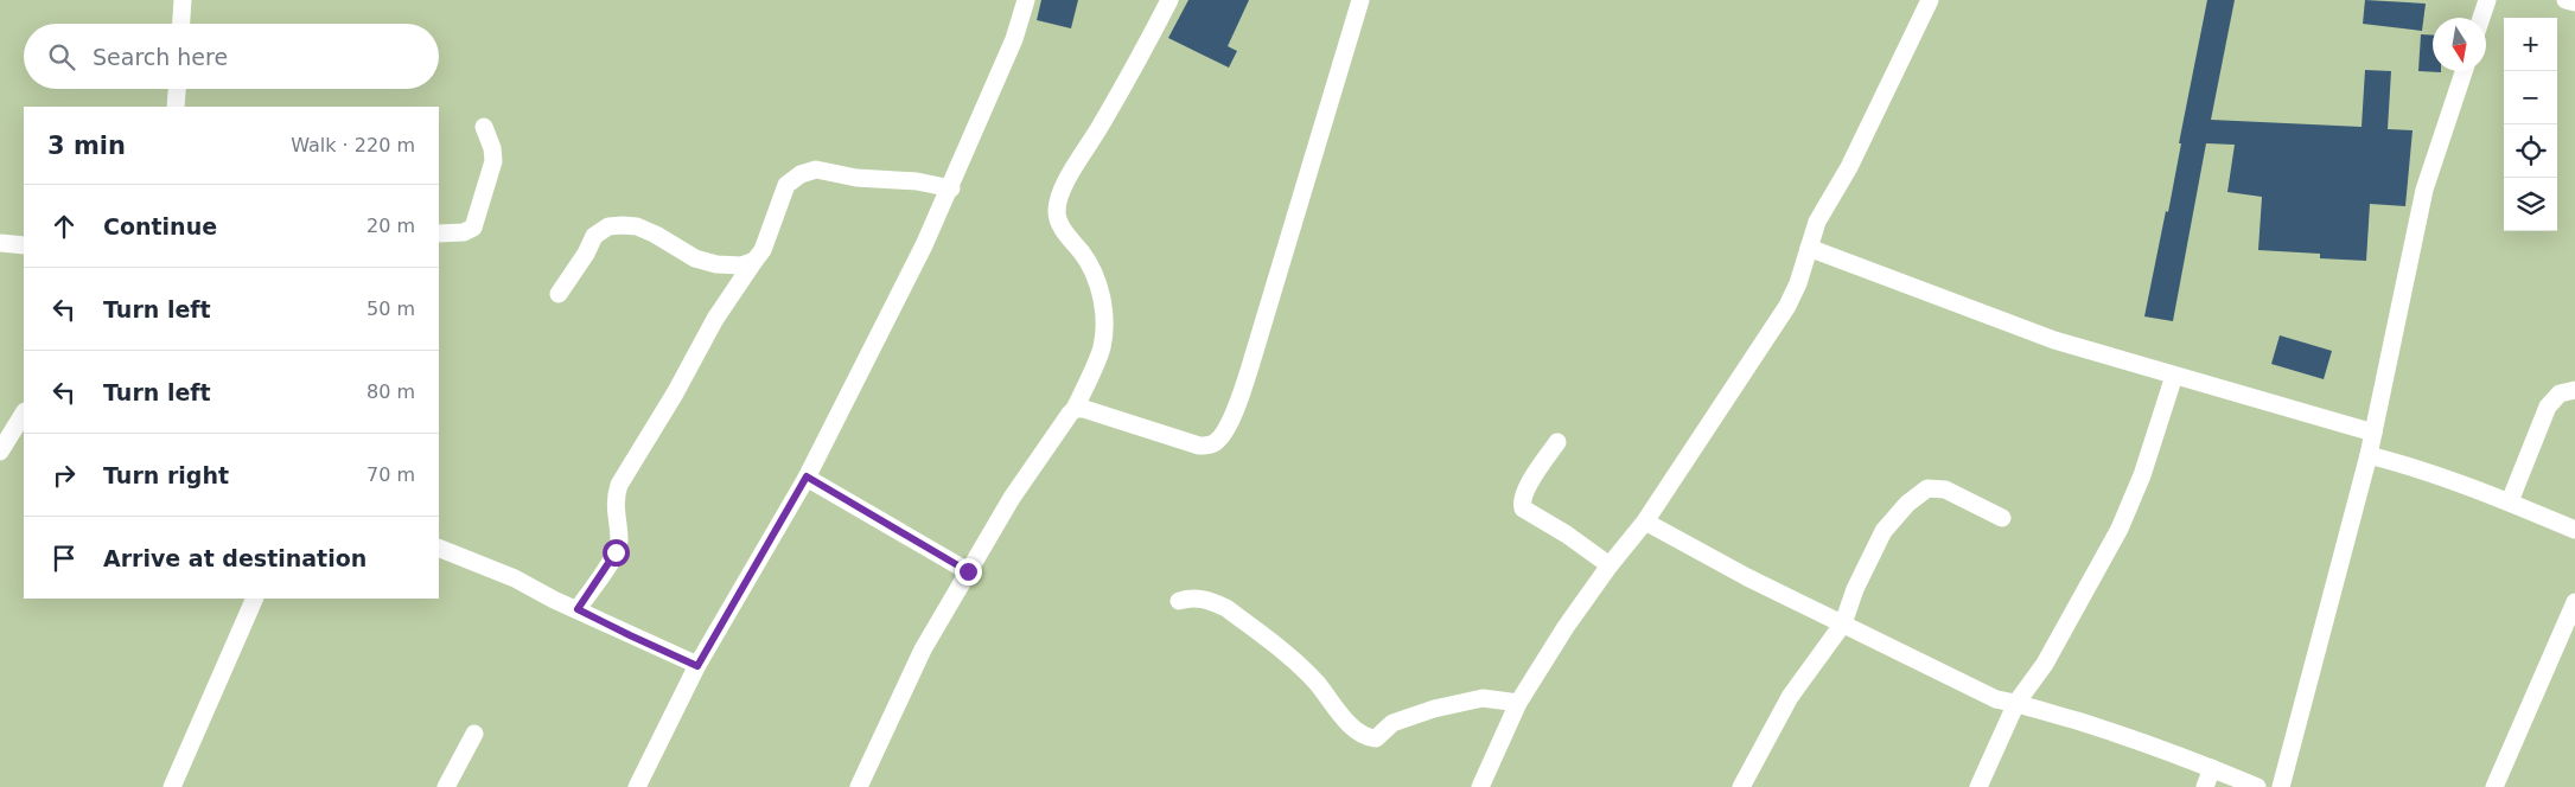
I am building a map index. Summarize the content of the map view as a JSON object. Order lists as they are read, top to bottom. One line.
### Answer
{"north":"bottom","page":{"map_buttons":["+","−"],"search":"Search here","heading":["3 min","Walk · 220 m"],"list":[["Continue","20 m"],["Turn left","50 m"],["Turn left","80 m"],["Turn right","70 m"],"Arrive at destination"]}}
